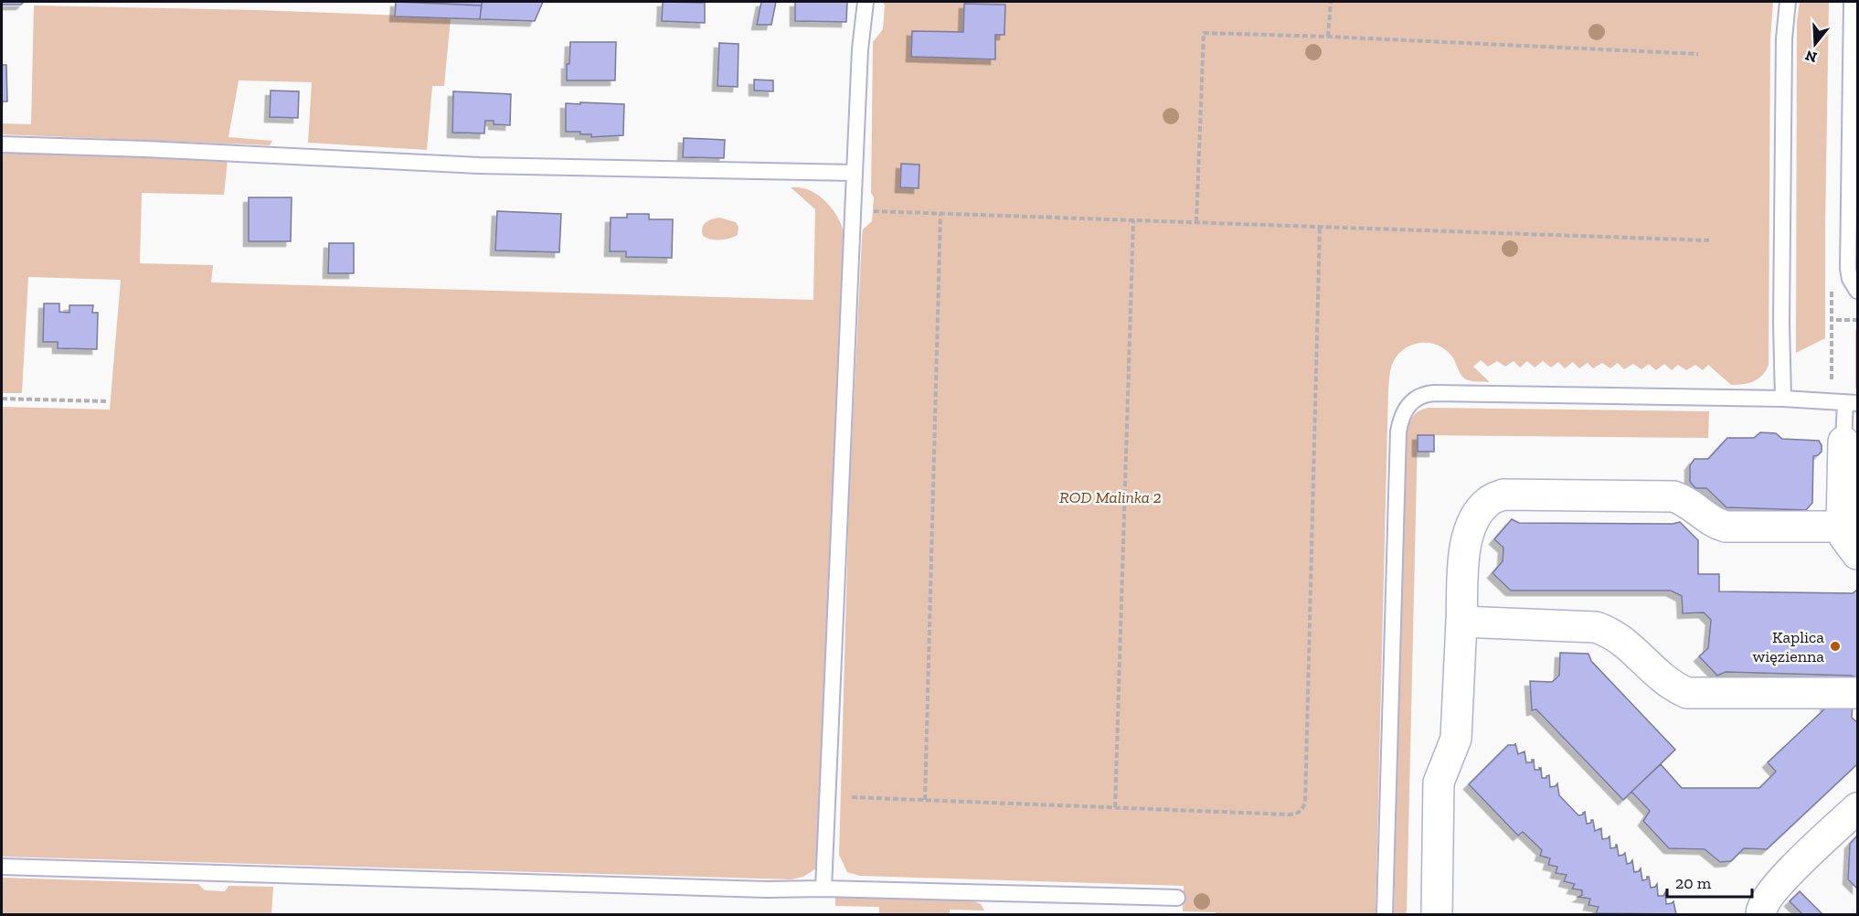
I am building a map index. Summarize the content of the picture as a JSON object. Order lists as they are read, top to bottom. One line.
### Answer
{"parks":["ROD Malinka 2"],"places":["Kaplica więzienna"],"scale_bar":"20 m","north":"bottom"}
